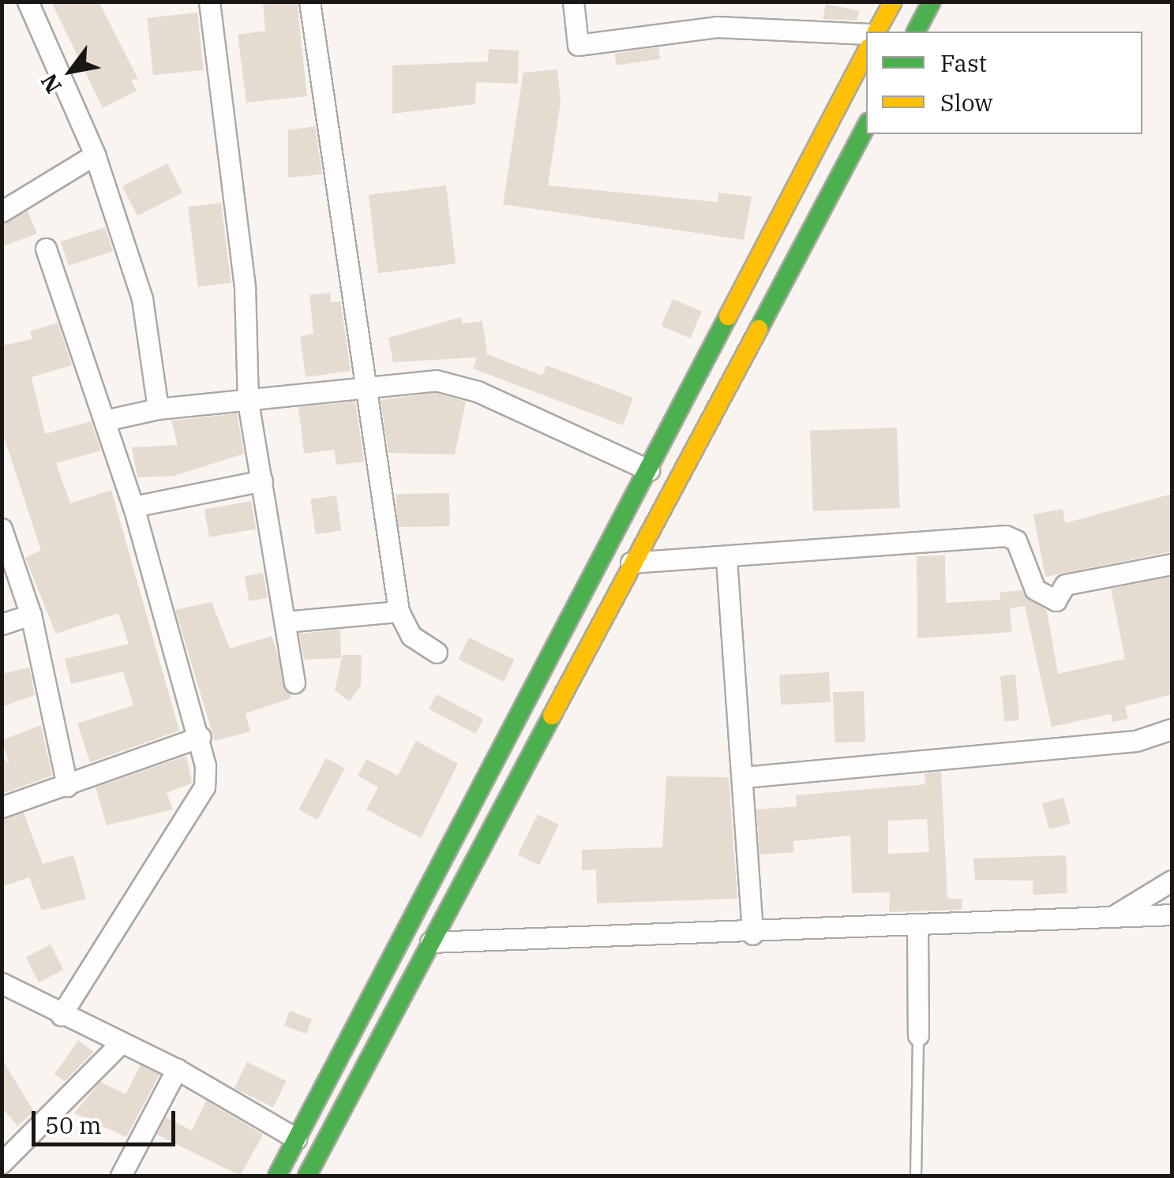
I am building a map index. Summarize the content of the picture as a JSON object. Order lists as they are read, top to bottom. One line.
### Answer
{"legend":["Fast","Slow"],"scale_bar":"50 m","north":"bottom left"}
